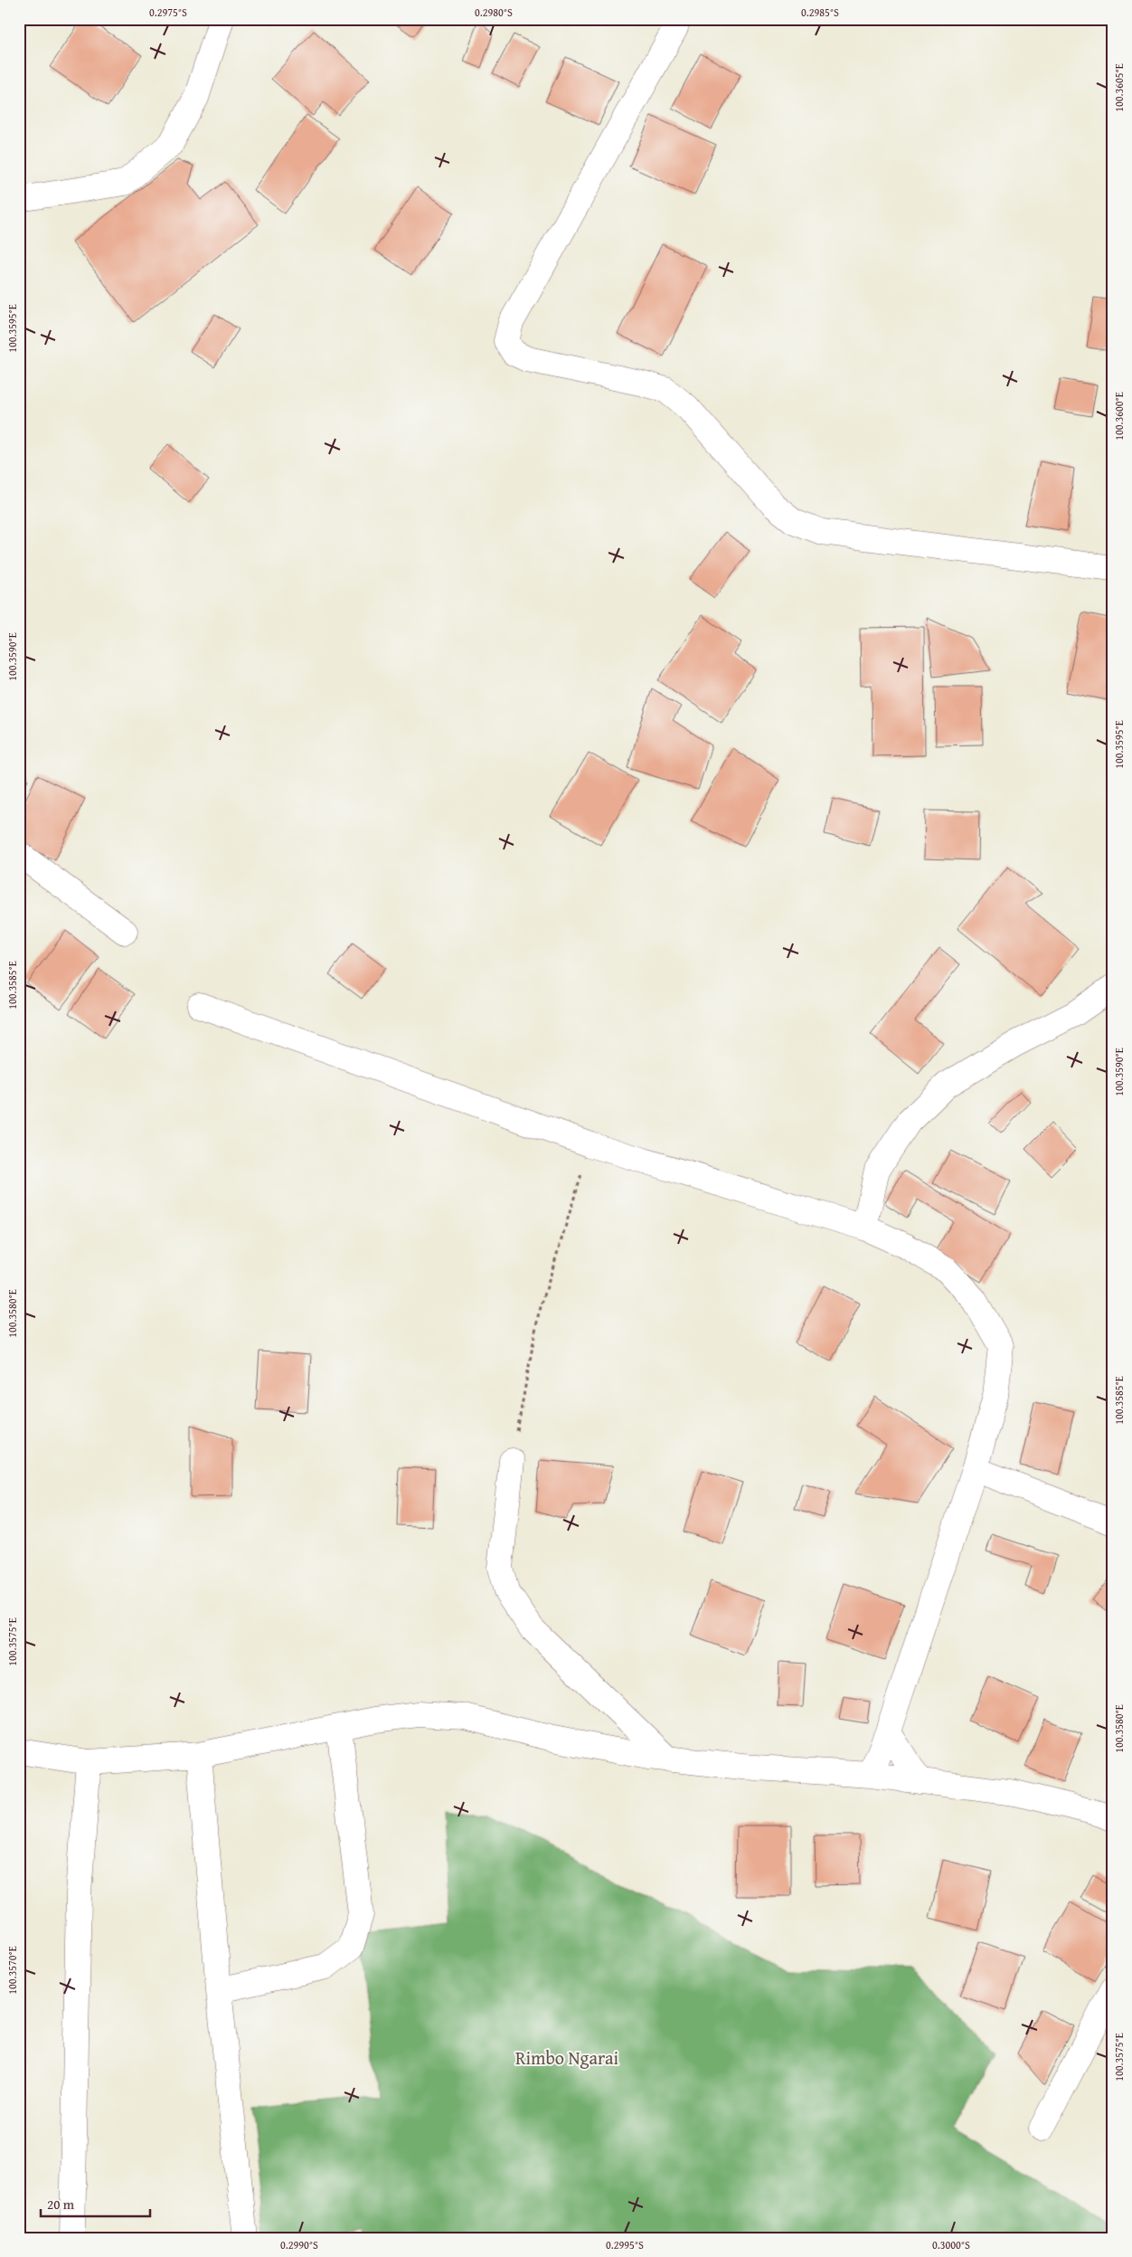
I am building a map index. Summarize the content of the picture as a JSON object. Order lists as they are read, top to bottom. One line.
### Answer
{"parks":["Rimbo Ngarai"],"scale_bar":"20 m","coordinates":["0.2975°S","0.2980°S","0.2985°S","100.3605°E","100.3595°E","100.3600°E","100.3590°E","100.3585°E","100.3580°E","100.3575°E","100.3570°E","0.2990°S","0.2995°S","0.3000°S"]}
